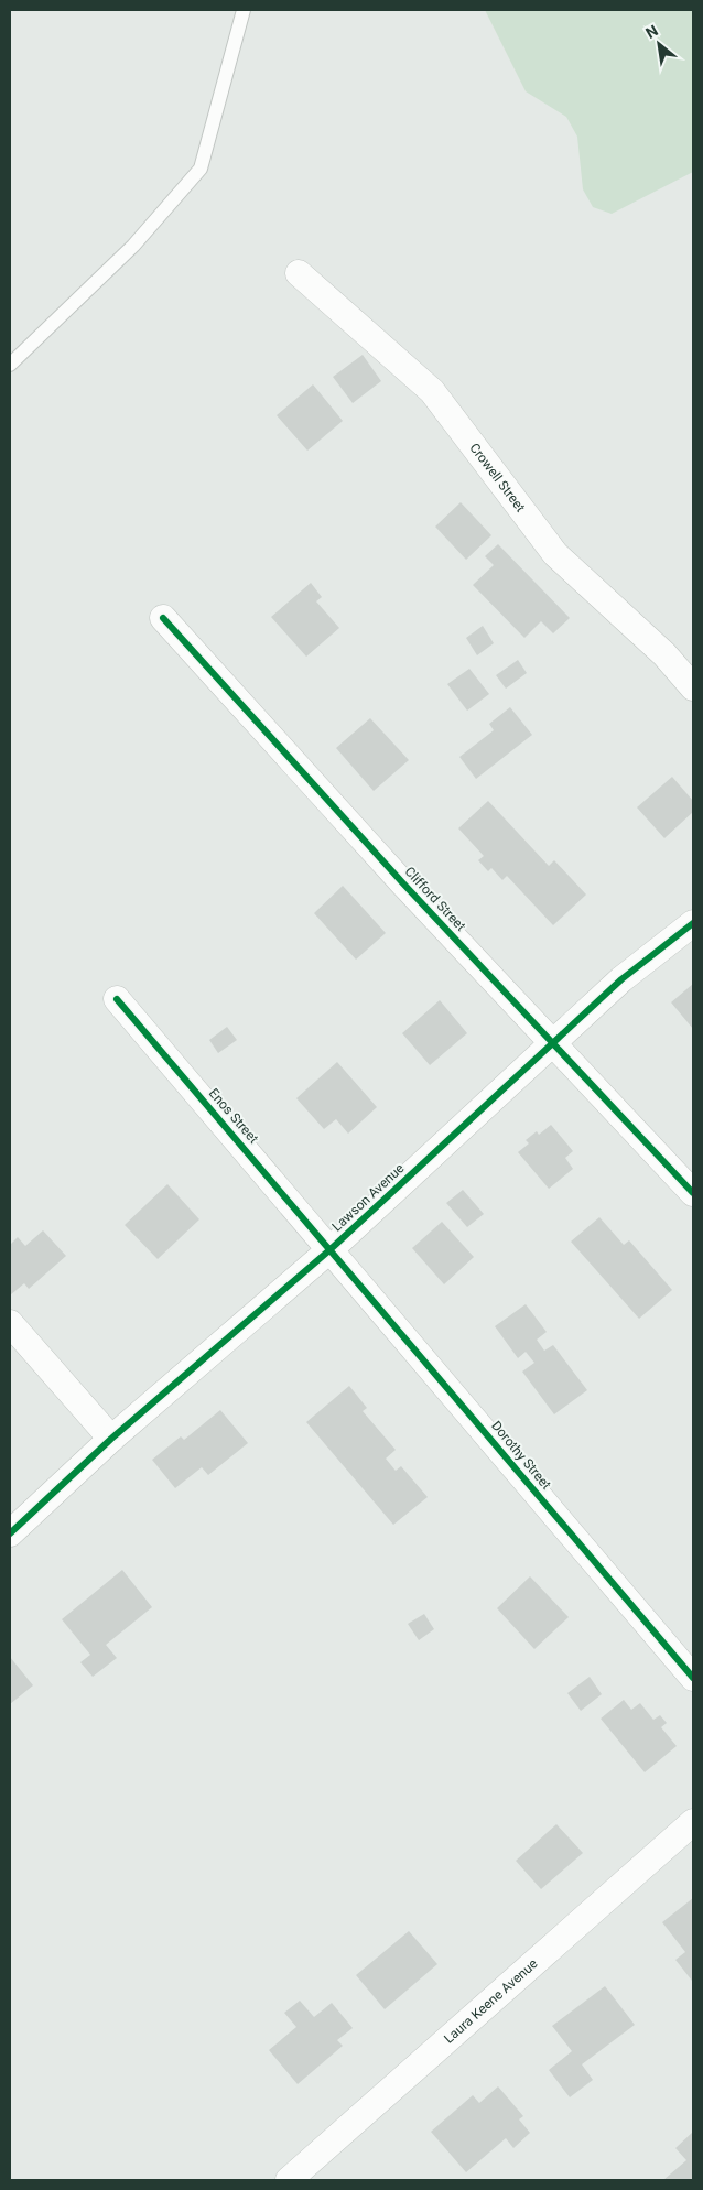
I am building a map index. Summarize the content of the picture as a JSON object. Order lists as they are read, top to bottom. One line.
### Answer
{"streets":{"street":["Crowell Street","Clifford Street","Enos Street","Lawson Avenue","Dorothy Street","Laura Keene Avenue"]},"crossings":[["Clifford Street","Lawson Avenue"],["Enos Street","Lawson Avenue"],["Enos Street","Dorothy Street"],["Lawson Avenue","Dorothy Street"]],"north":"top left"}
